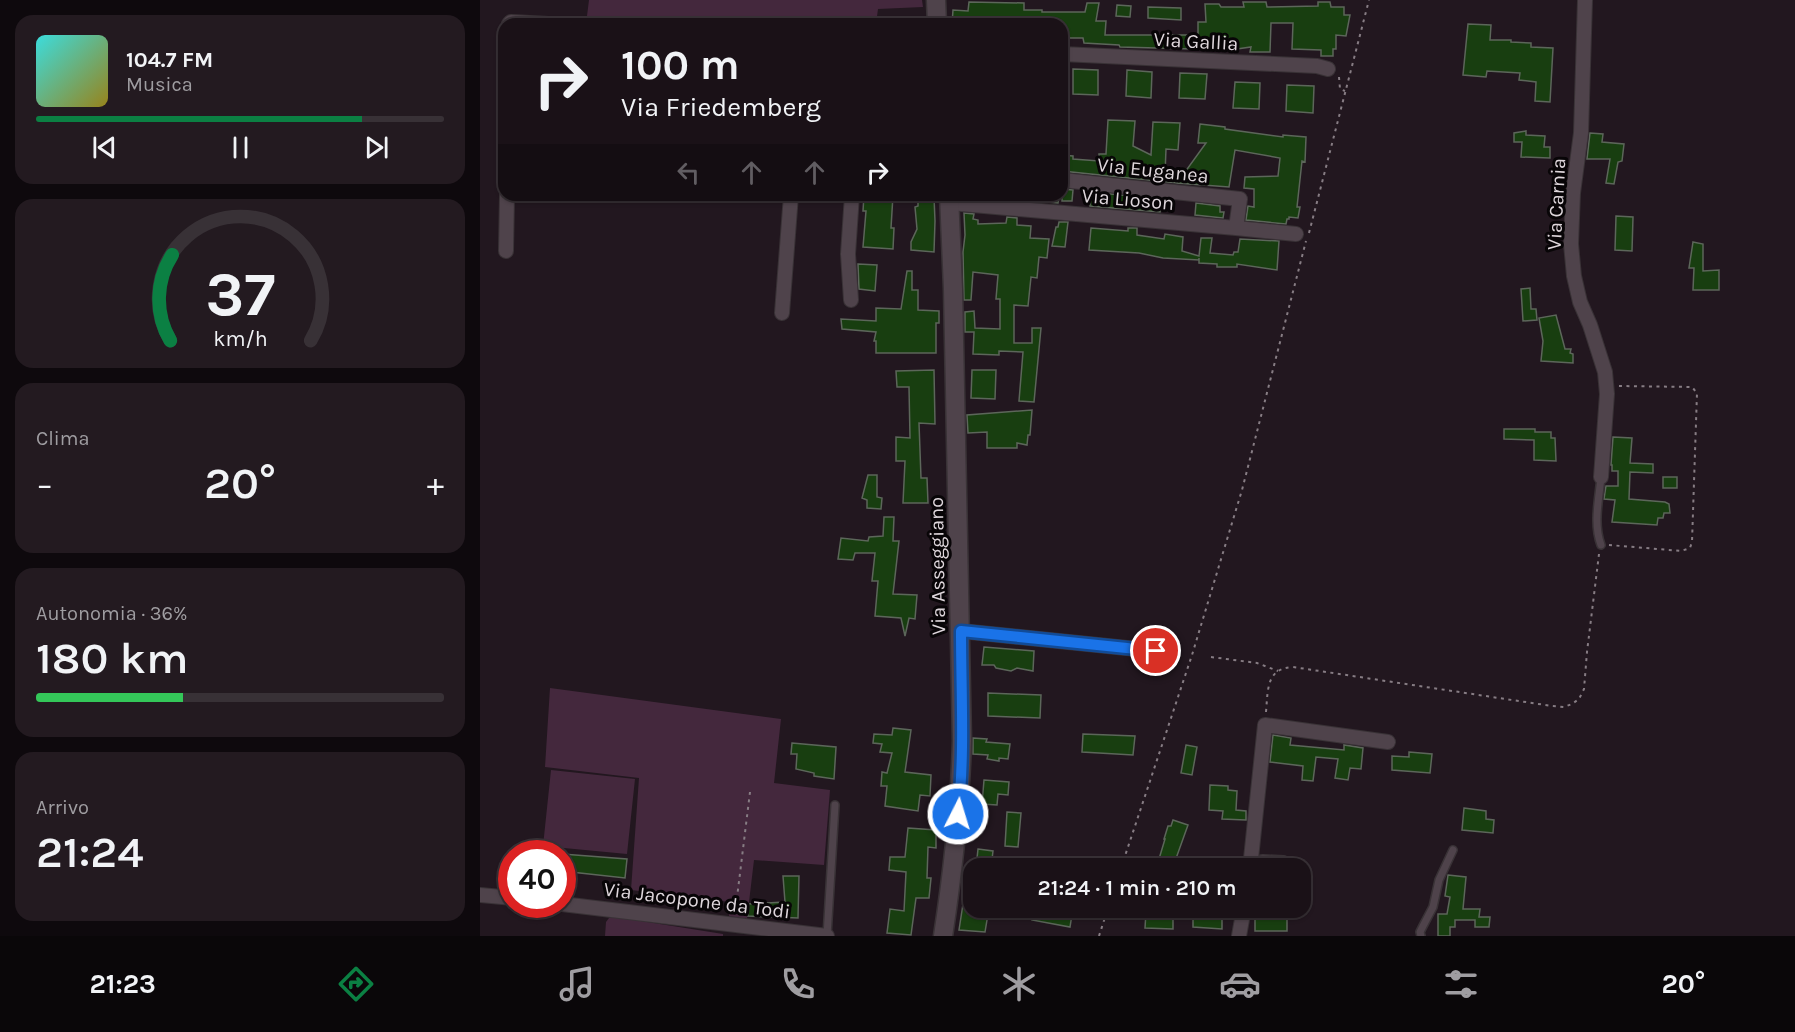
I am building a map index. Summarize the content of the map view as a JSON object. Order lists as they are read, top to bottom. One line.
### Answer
{"streets":{"street":["Via Gallia","Via Euganea","Via Lioson","Via Carnia","Via Asseggiano","Via Jacopone da Todi"]},"crossings":[["Via Euganea","Via Lioson"]],"page":{"turn":["100 m","Via Friedemberg"],"song":["104.7 FM","Musica"],"tile":["Clima",["Autonomia · 36%","180 km"],["Arrivo","21:24"]],"heat":["−","20°","+"],"limit":"40","trip":"21:24 · 1 min · 210 m","tabs":["21:23","20°"],"gauge":["37","km/h"]}}
